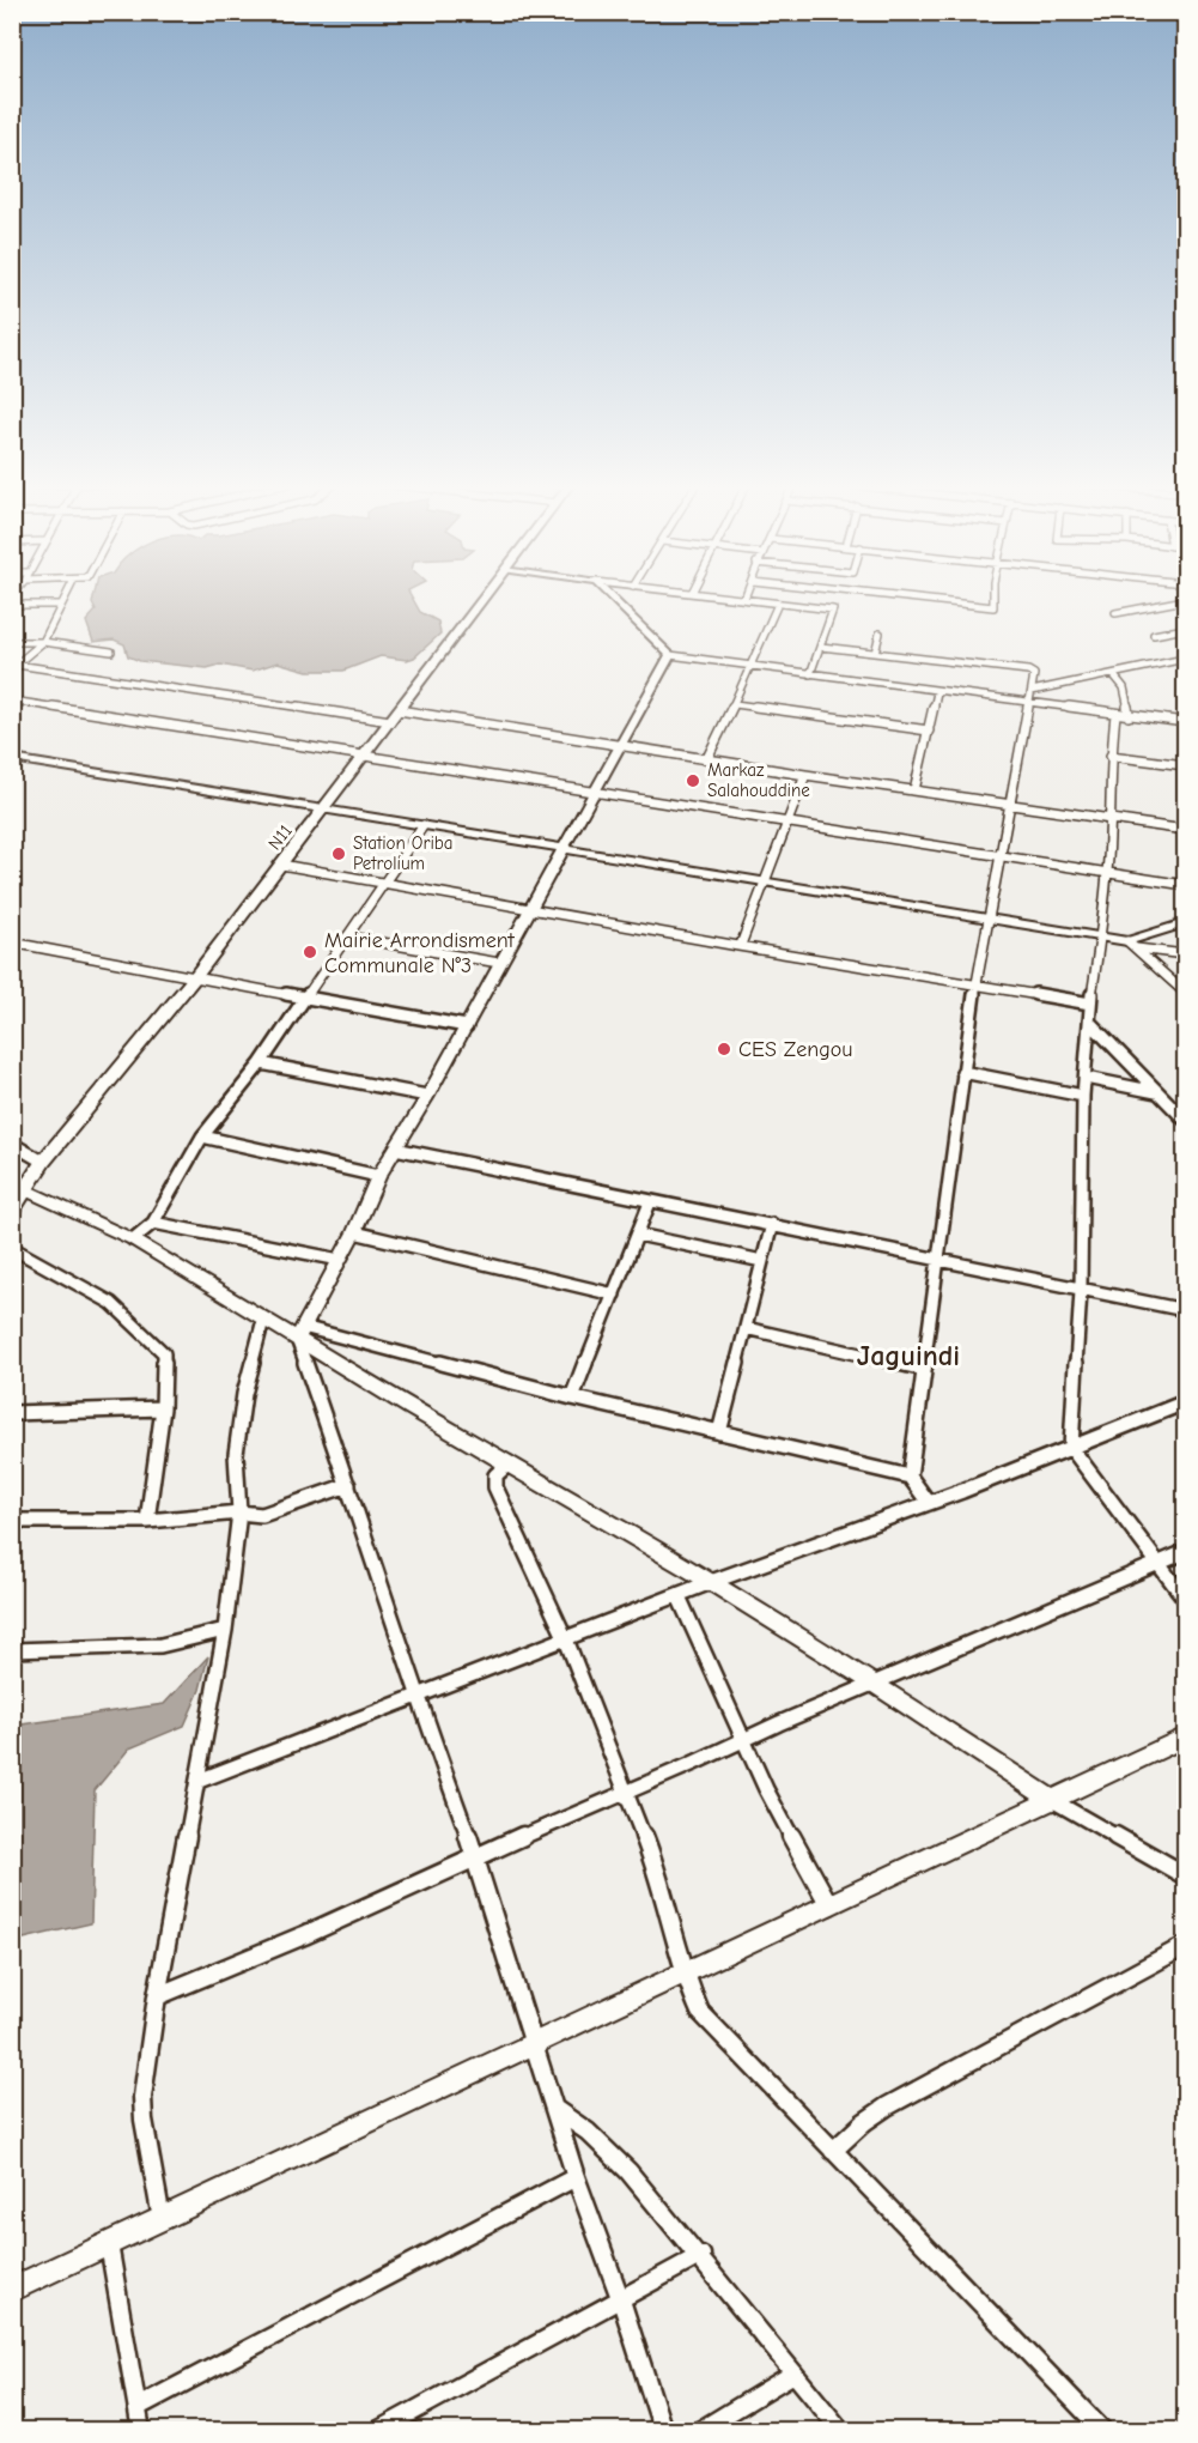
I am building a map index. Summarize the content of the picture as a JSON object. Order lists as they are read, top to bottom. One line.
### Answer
{"streets":{"main road":["N11"]},"districts":["Jaguindi"],"places":["Markaz Salahouddine","Station Oriba Petrolium","Mairie Arrondisment Communale N°3","CES Zengou"]}
